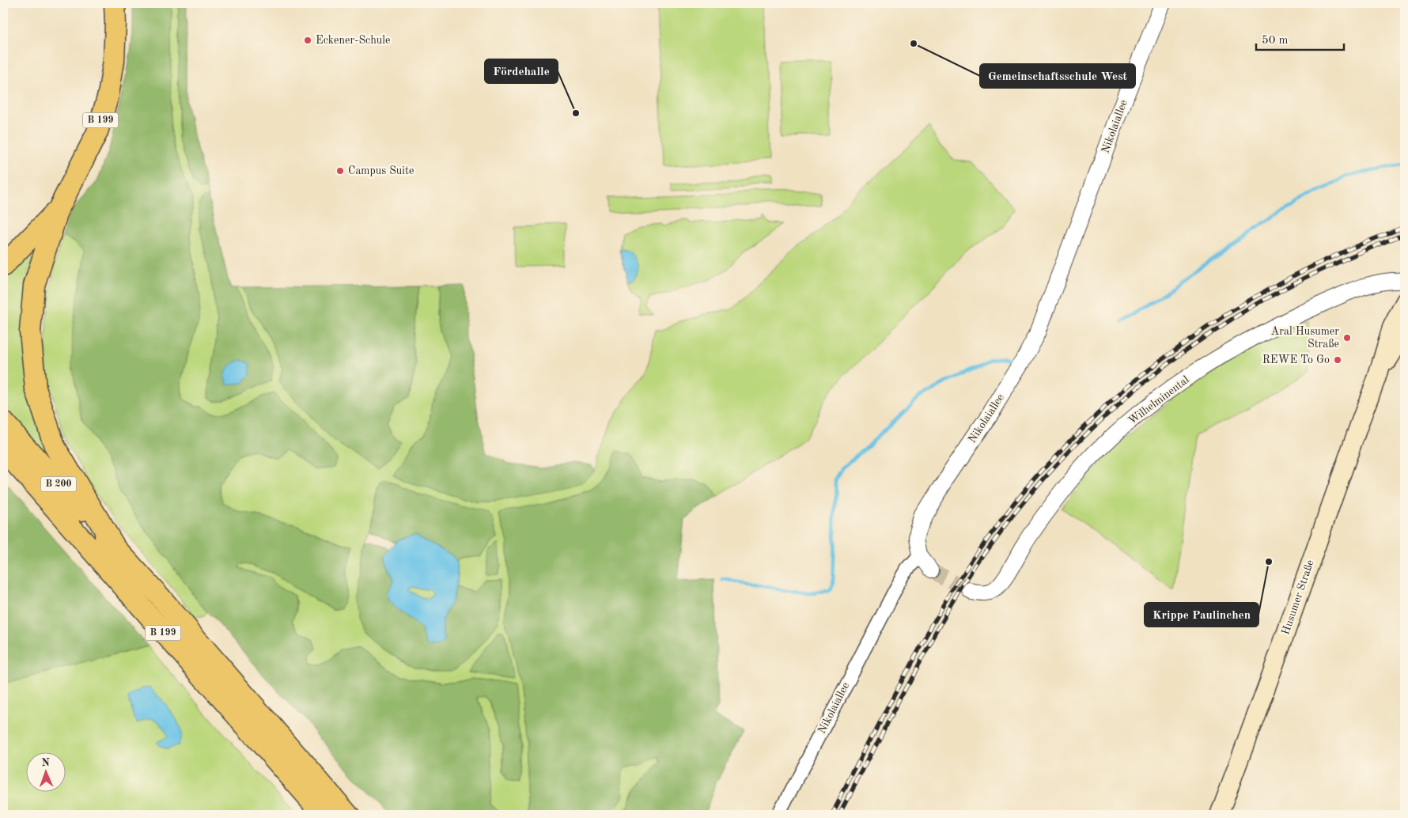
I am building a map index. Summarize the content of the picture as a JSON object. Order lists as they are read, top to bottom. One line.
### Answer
{"streets":{"highway":["B 199","B 200"],"main road":["Husumer Straße"],"street":["Nikolaiallee","Wilhelminental"]},"crossings":[["B 199","B 200"]],"places":["Eckener-Schule","Gemeinschaftsschule West","Fördehalle","Campus Suite","Aral Husumer Straße","REWE To Go","Krippe Paulinchen"],"scale_bar":"50 m","north":"top"}
